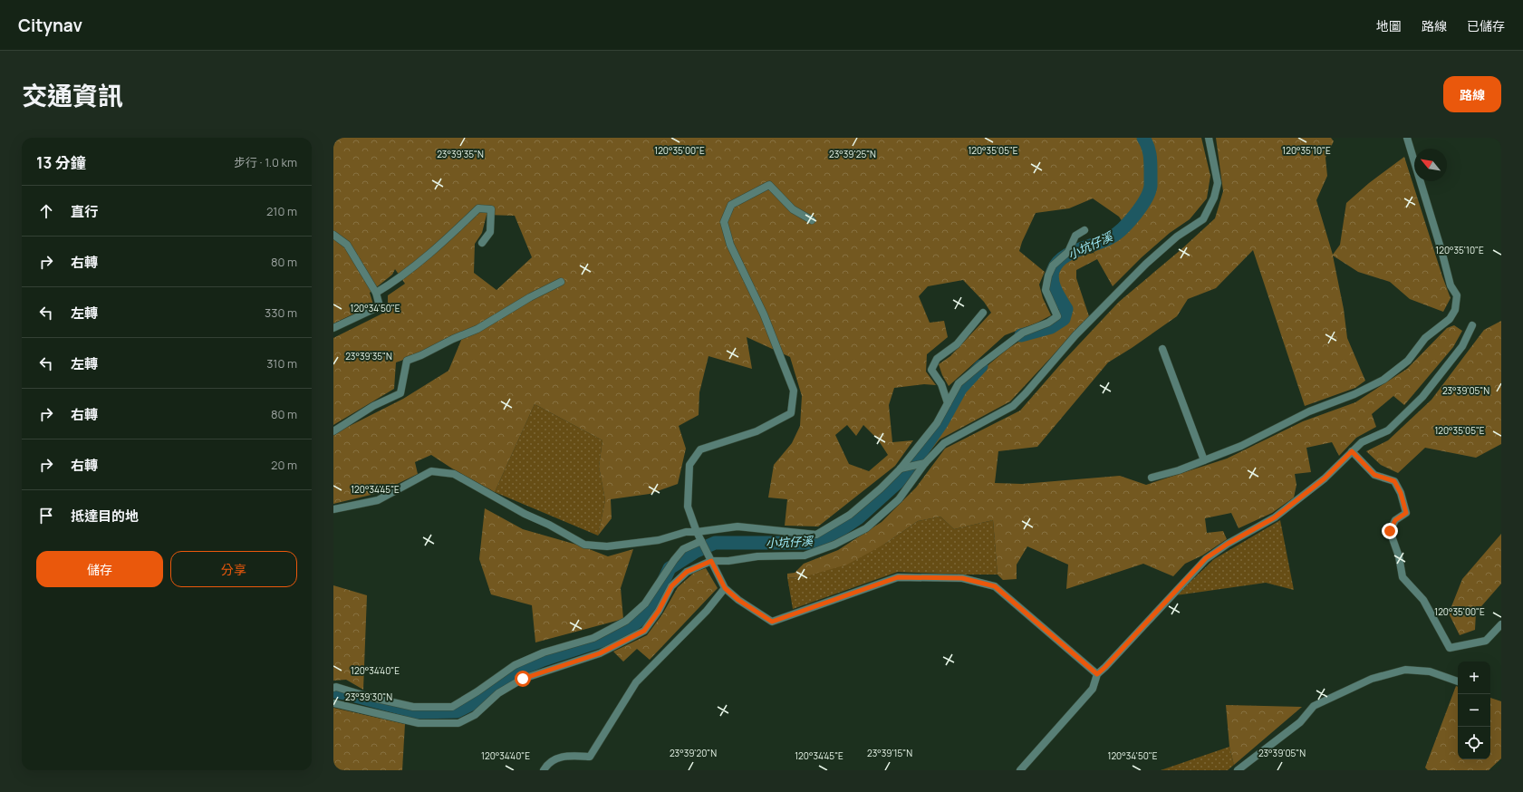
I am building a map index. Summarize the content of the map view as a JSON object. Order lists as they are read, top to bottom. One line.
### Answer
{"water":["小坑仔溪"],"north":"top left","page":{"header":"Citynav","nav":["地圖","路線","已儲存"],"title":"交通資訊","buttons":["路線",["儲存","分享"]],"heading":["13 分鐘","步行 · 1.0 km"],"list":[["直行","210 m"],["右轉","80 m"],["左轉","330 m"],["左轉","310 m"],["右轉","80 m"],["右轉","20 m"],"抵達目的地"],"map_buttons":["+","−"]},"coordinates":["120°35'00\"E","120°35'05\"E","120°35'10\"E","23°39'25\"N","23°39'35\"N","120°34'50\"E","23°39'05\"N","120°34'45\"E","120°34'40\"E","23°39'30\"N","23°39'20\"N","23°39'15\"N"]}
